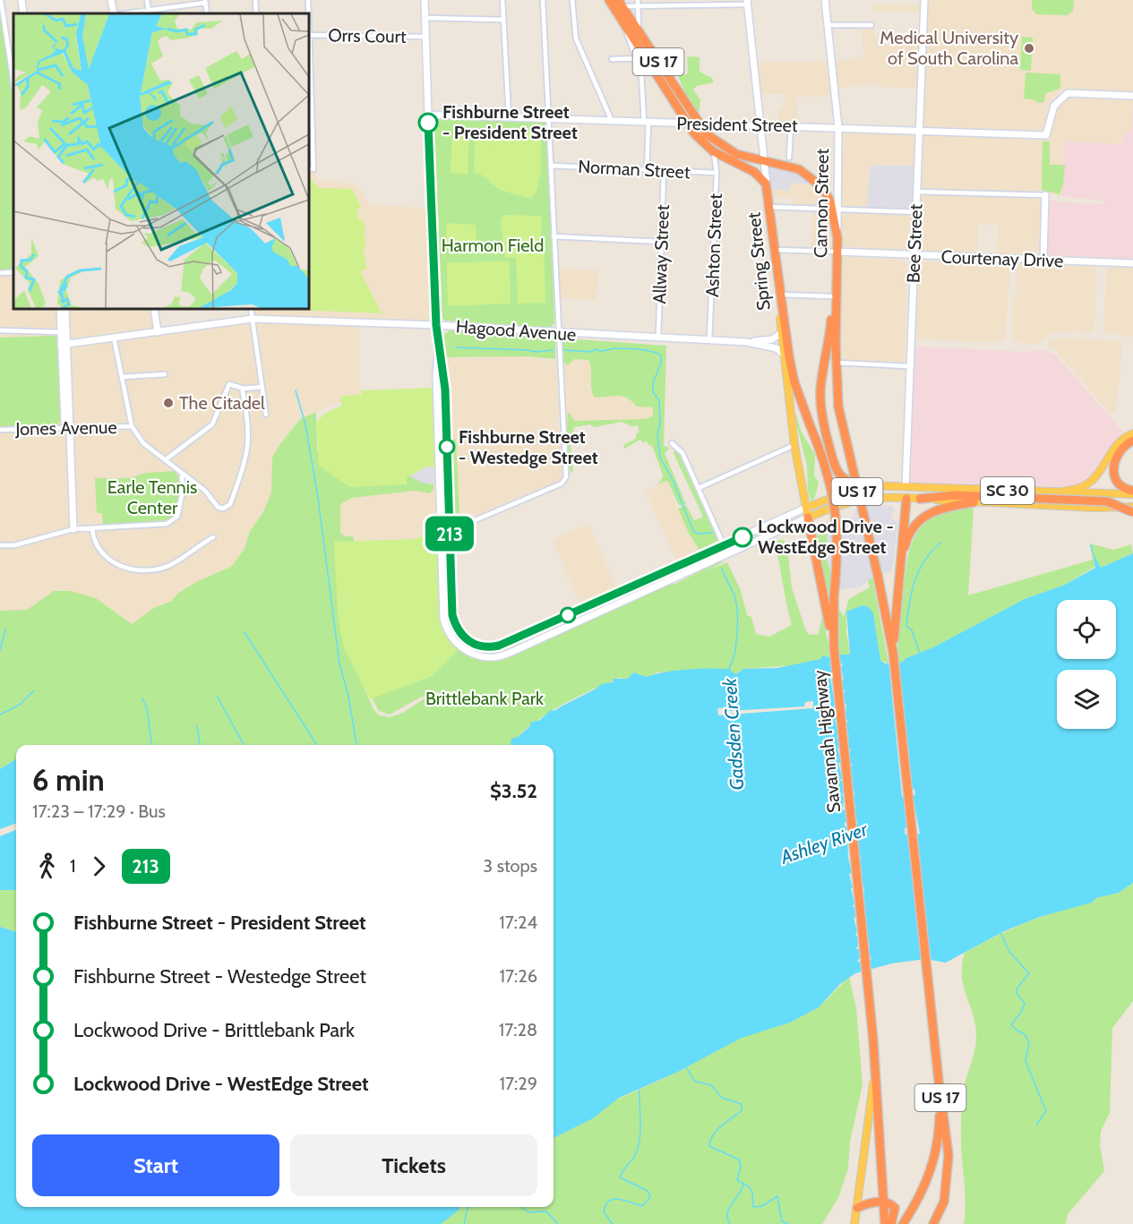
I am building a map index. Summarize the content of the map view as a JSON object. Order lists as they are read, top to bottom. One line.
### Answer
{"streets":{"highway":["US 17","Cannon Street","Spring Street","SC 30","Savannah Highway"],"street":["Orrs Court","President Street","Norman Street","Bee Street","Ashton Street","Allway Street","Courtenay Drive","Hagood Avenue","Jones Avenue"]},"crossings":[["US 17","President Street"],["US 17","Cannon Street"],["US 17","Ashton Street"],["US 17","Spring Street"],["President Street","Cannon Street"],["President Street","Bee Street"],["President Street","Spring Street"],["Norman Street","Ashton Street"],["Norman Street","Allway Street"],["Cannon Street","Courtenay Drive"],["Bee Street","Courtenay Drive"],["Bee Street","SC 30"],["Ashton Street","Hagood Avenue"],["Allway Street","Hagood Avenue"],["Courtenay Drive","Spring Street"],["Spring Street","Hagood Avenue"],["Spring Street","SC 30"],["Spring Street","Savannah Highway"]],"water":["Gadsden Creek","Ashley River"],"parks":["Harmon Field","Earle Tennis Center","Brittlebank Park"],"places":["Medical University of South Carolina","Fishburne Street - President Street","The Citadel","Fishburne Street - Westedge Street","Lockwood Drive - WestEdge Street"],"lines":["bus line 213"],"page":{"on_map":"213","heading":["6 min","17:23 – 17:29 · Bus","$3.52"],"legs":["1","213","3 stops"],"list":[{"name":"Fishburne Street - President Street","value":"17:24"},{"name":"Fishburne Street - Westedge Street","value":"17:26"},{"name":"Lockwood Drive - Brittlebank Park","value":"17:28"},{"name":"Lockwood Drive - WestEdge Street","value":"17:29"}],"buttons":["Start","Tickets"]}}
